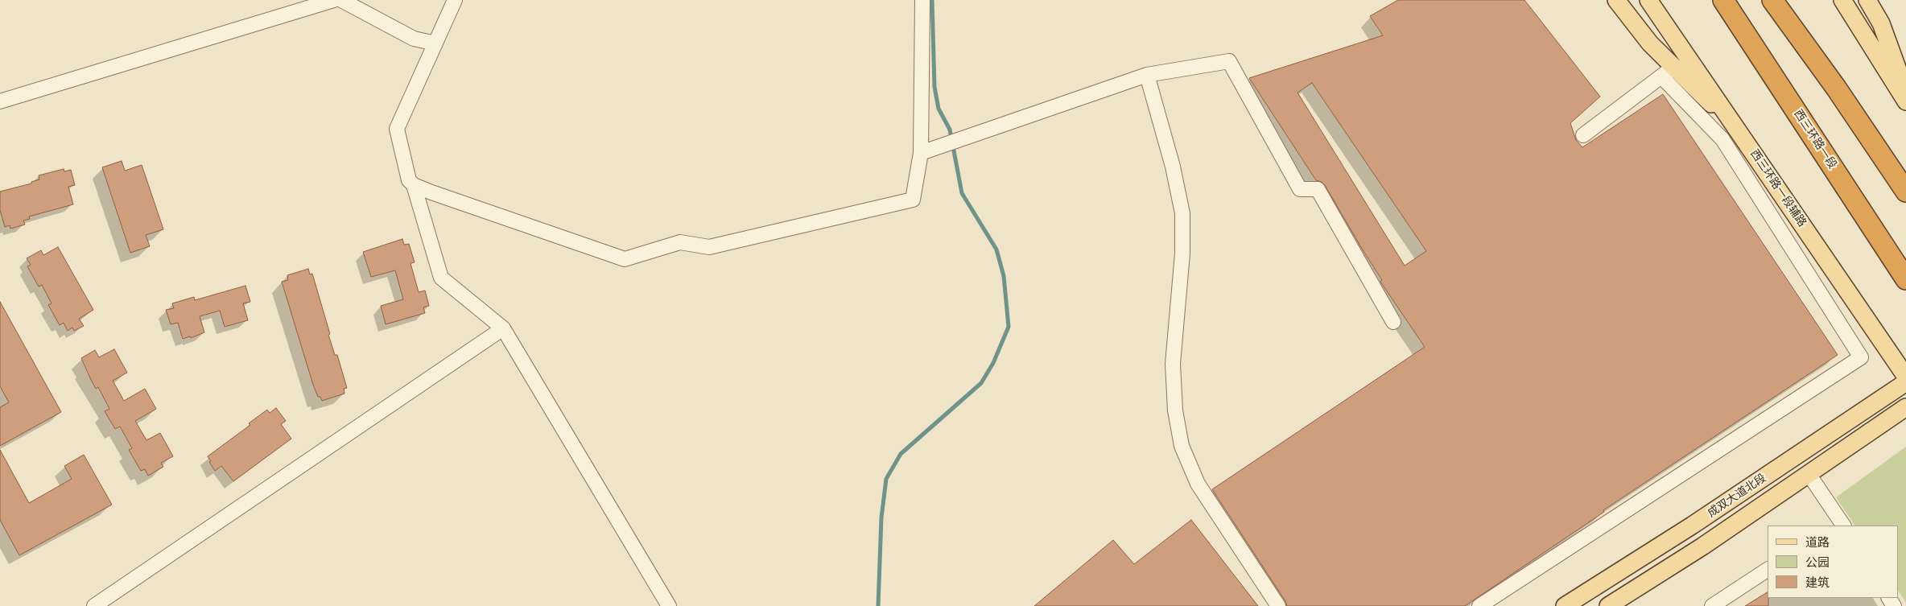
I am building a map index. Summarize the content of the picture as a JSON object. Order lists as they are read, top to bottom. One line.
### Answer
{"streets":{"highway":["西三环路一段"],"main road":["西三环路一段辅路","成双大道北段"]},"legend":["道路","公园","建筑"]}
